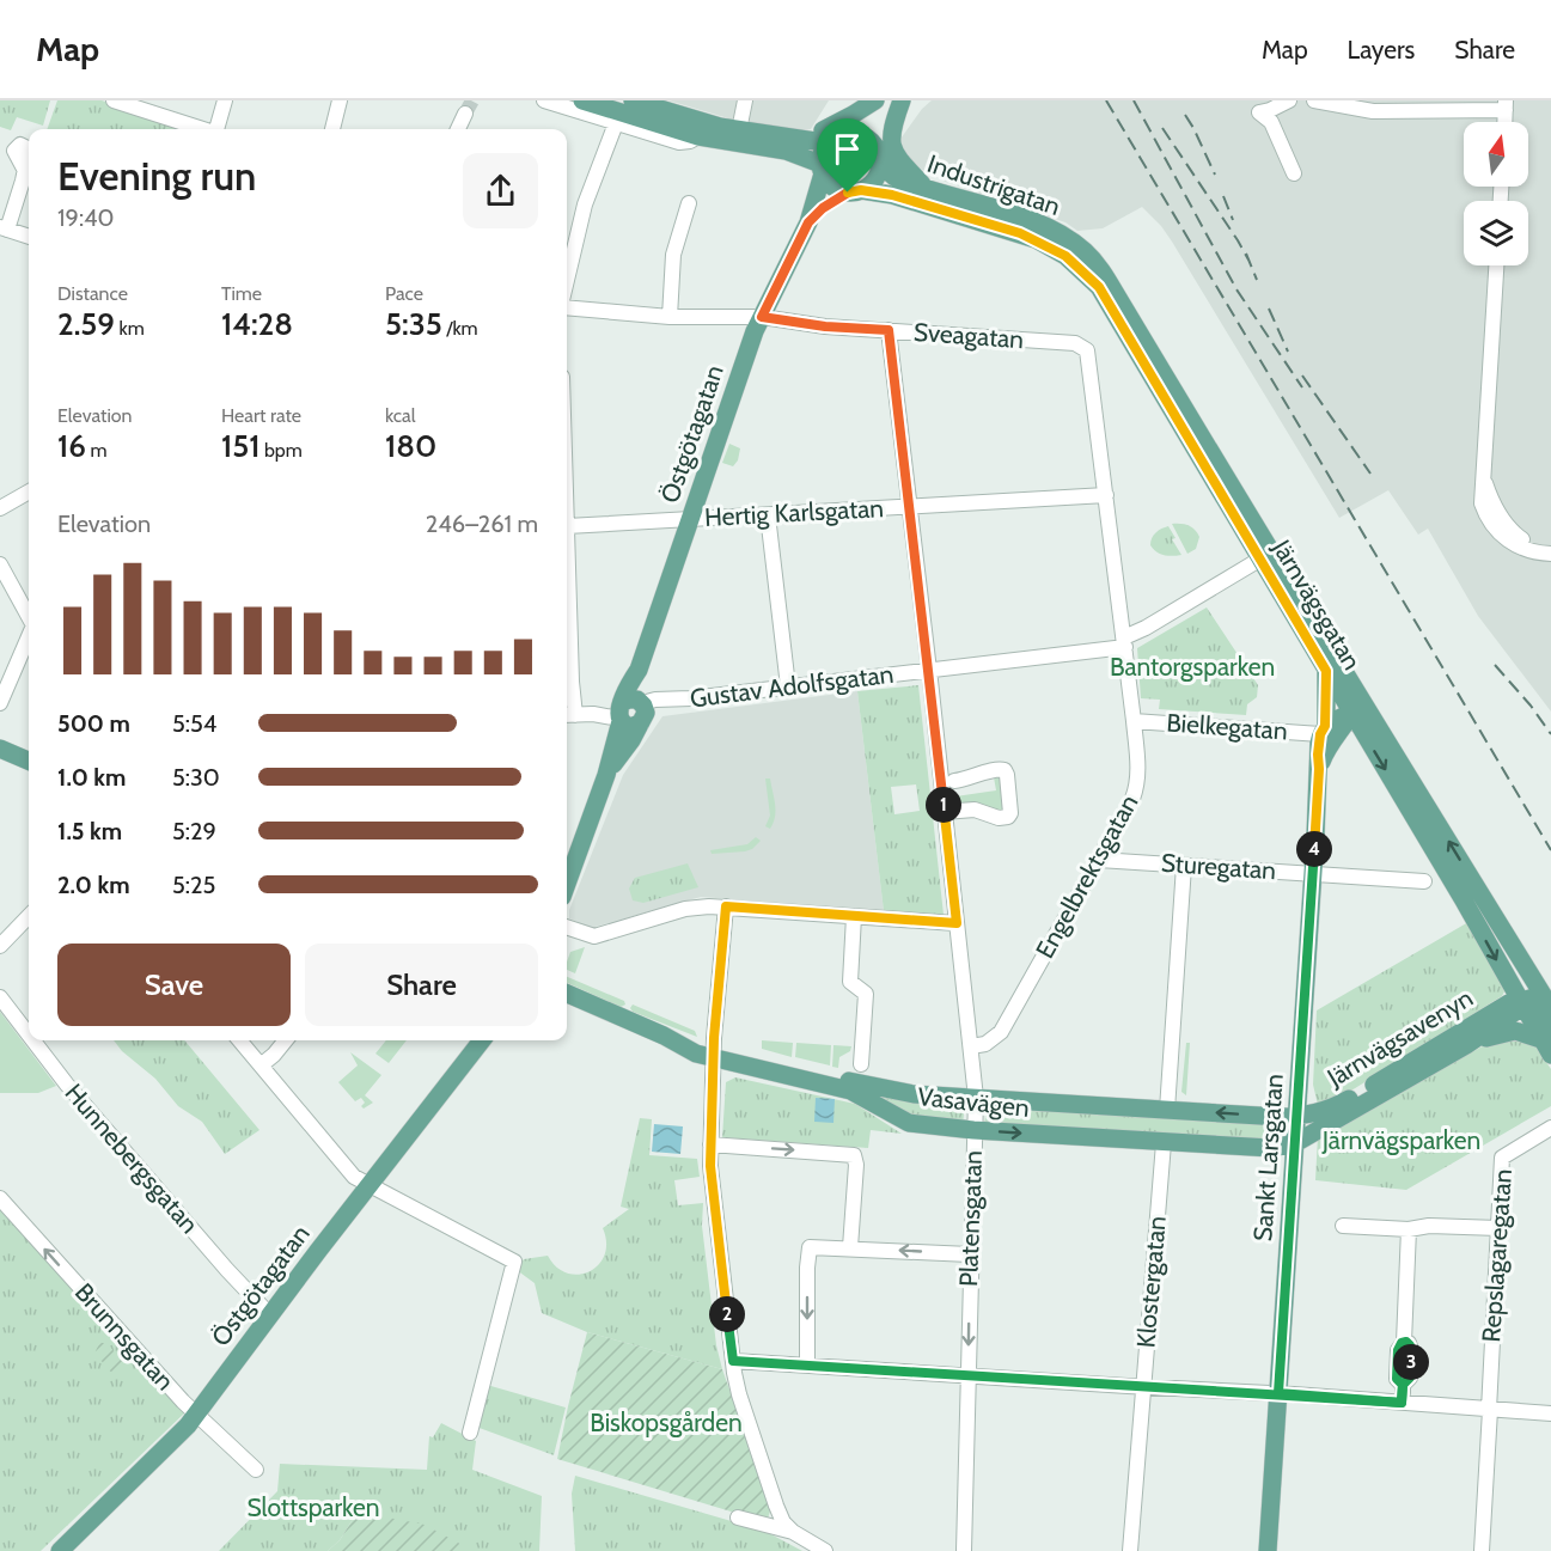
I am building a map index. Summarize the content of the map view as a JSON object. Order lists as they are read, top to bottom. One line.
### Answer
{"streets":{"main road":["Industrigatan","Östgötagatan","Järnvägsgatan","Järnvägsavenyn","Vasavägen","Sankt Larsgatan"],"street":["Sveagatan","Hertig Karlsgatan","Gustav Adolfsgatan","Bielkegatan","Sturegatan","Engelbrektsgatan","Hunnebergsgatan","Platensgatan","Repslagaregatan","Klostergatan","Brunnsgatan"]},"crossings":[["Industrigatan","Östgötagatan"],["Industrigatan","Järnvägsgatan"],["Sveagatan","Östgötagatan"],["Sveagatan","Engelbrektsgatan"],["Sveagatan","Platensgatan"],["Östgötagatan","Hertig Karlsgatan"],["Östgötagatan","Gustav Adolfsgatan"],["Östgötagatan","Hunnebergsgatan"],["Östgötagatan","Brunnsgatan"],["Hertig Karlsgatan","Engelbrektsgatan"],["Hertig Karlsgatan","Platensgatan"],["Järnvägsgatan","Järnvägsavenyn"],["Järnvägsgatan","Sankt Larsgatan"],["Gustav Adolfsgatan","Engelbrektsgatan"],["Gustav Adolfsgatan","Platensgatan"],["Bielkegatan","Engelbrektsgatan"],["Bielkegatan","Sankt Larsgatan"],["Sturegatan","Engelbrektsgatan"],["Sturegatan","Sankt Larsgatan"],["Engelbrektsgatan","Platensgatan"],["Järnvägsavenyn","Vasavägen"],["Järnvägsavenyn","Sankt Larsgatan"],["Vasavägen","Sankt Larsgatan"],["Vasavägen","Platensgatan"],["Vasavägen","Klostergatan"]],"one_way":["Brunnsgatan"],"parks":["Bantorgsparken","Järnvägsparken","Biskopsgården","Slottsparken"],"north":"top","page":{"header":"Map","nav":["Map","Layers","Share"],"heading":["Evening run","19:40"],"stats":[["Distance","2.59 km"],["Time","14:28"],["Pace","5:35 /km"],["Elevation","16 m"],["Heart rate","151 bpm"],["kcal","180"]],"chart":["Elevation","246–261 m"],"list":[{"name":"500 m","note":"5:54"},{"name":"1.0 km","note":"5:30"},{"name":"1.5 km","note":"5:29"},{"name":"2.0 km","note":"5:25"}],"pins":["1","4","2","3"],"buttons":["Save","Share"]}}
